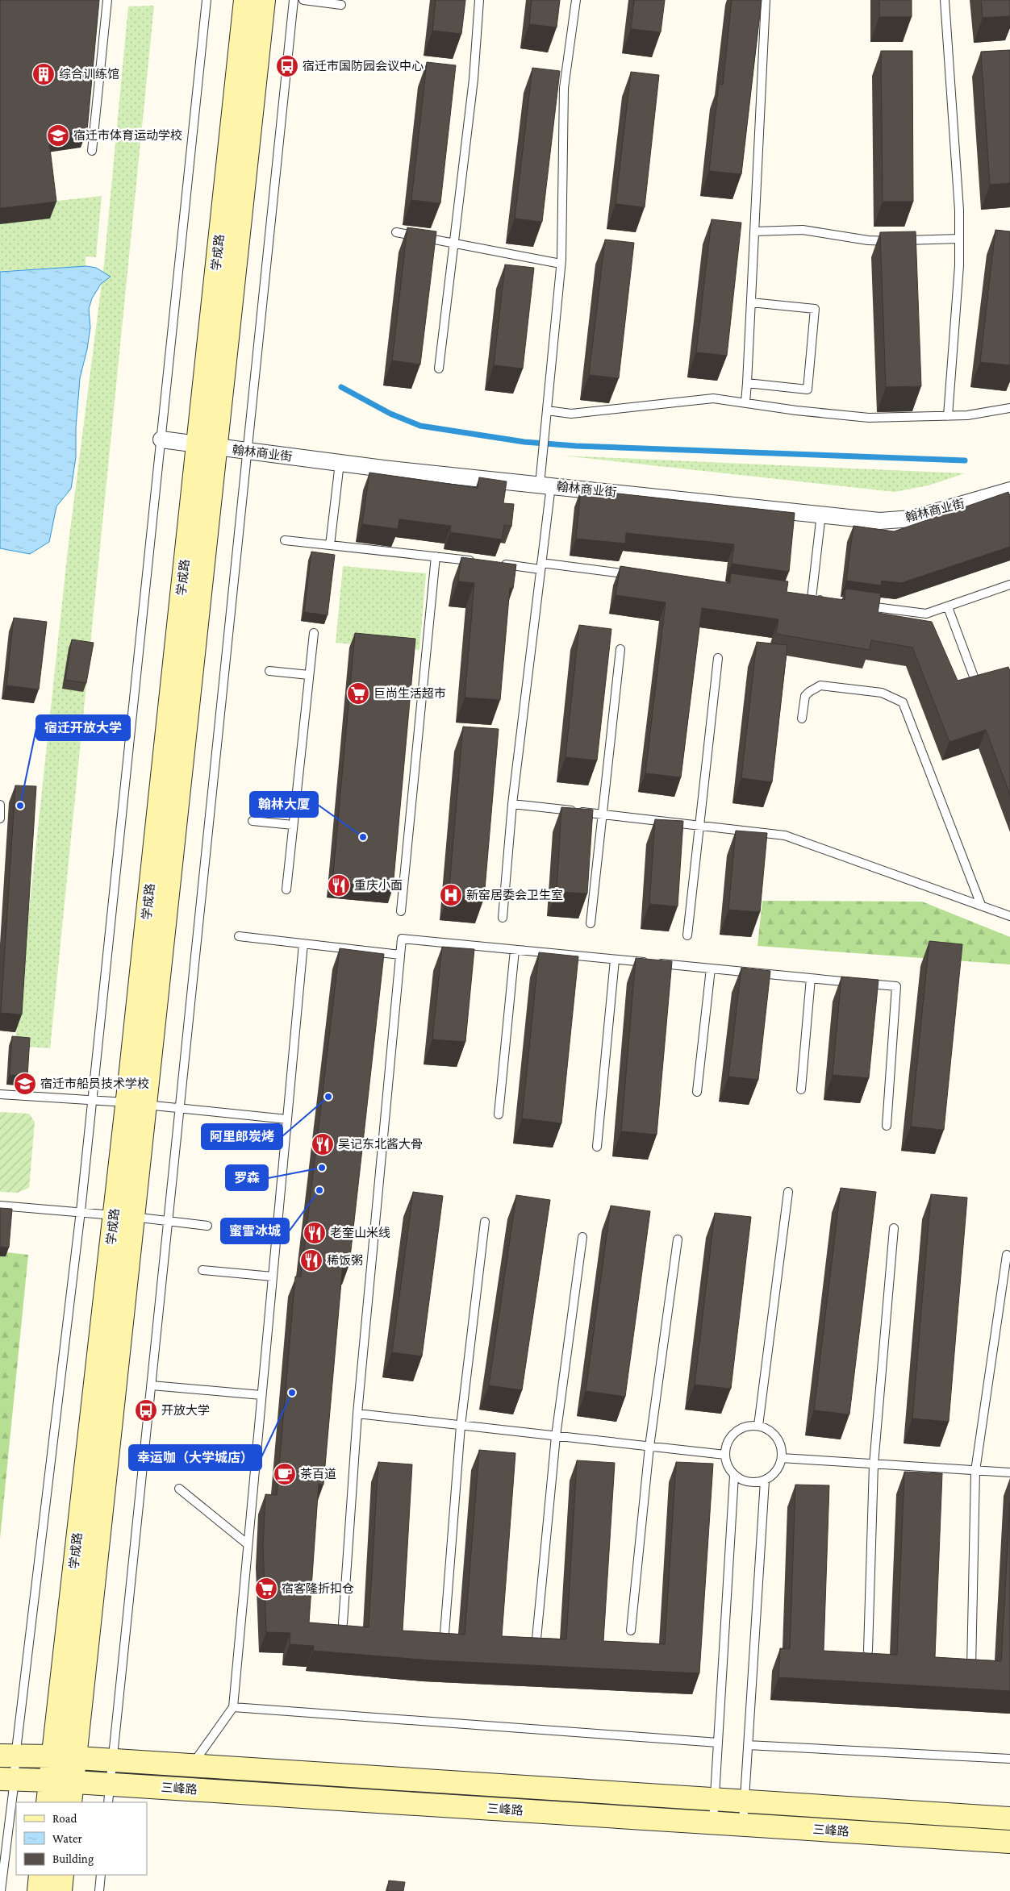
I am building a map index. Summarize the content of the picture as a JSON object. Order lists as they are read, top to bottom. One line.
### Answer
{"streets":{"main road":["学成路","三峰路"],"street":["翰林商业街"]},"crossings":[["学成路","翰林商业街"],["学成路","三峰路"]],"places":{"bus stop":["宿迁市国防园会议中心","开放大学"],"building":["综合训练馆"],"school or university":["宿迁市体育运动学校","宿迁市船员技术学校"],"supermarket":["巨尚生活超市","宿客隆折扣仓"],"other":["宿迁开放大学","翰林大厦","阿里郎炭烤","罗森","蜜雪冰城","幸运咖（大学城店）"],"restaurant":["重庆小面","吴记东北酱大骨","老奎山米线","稀饭粥"],"hospital":["新窑居委会卫生室"],"cafe":["茶百道"]},"legend":["Road","Water","Building"]}
